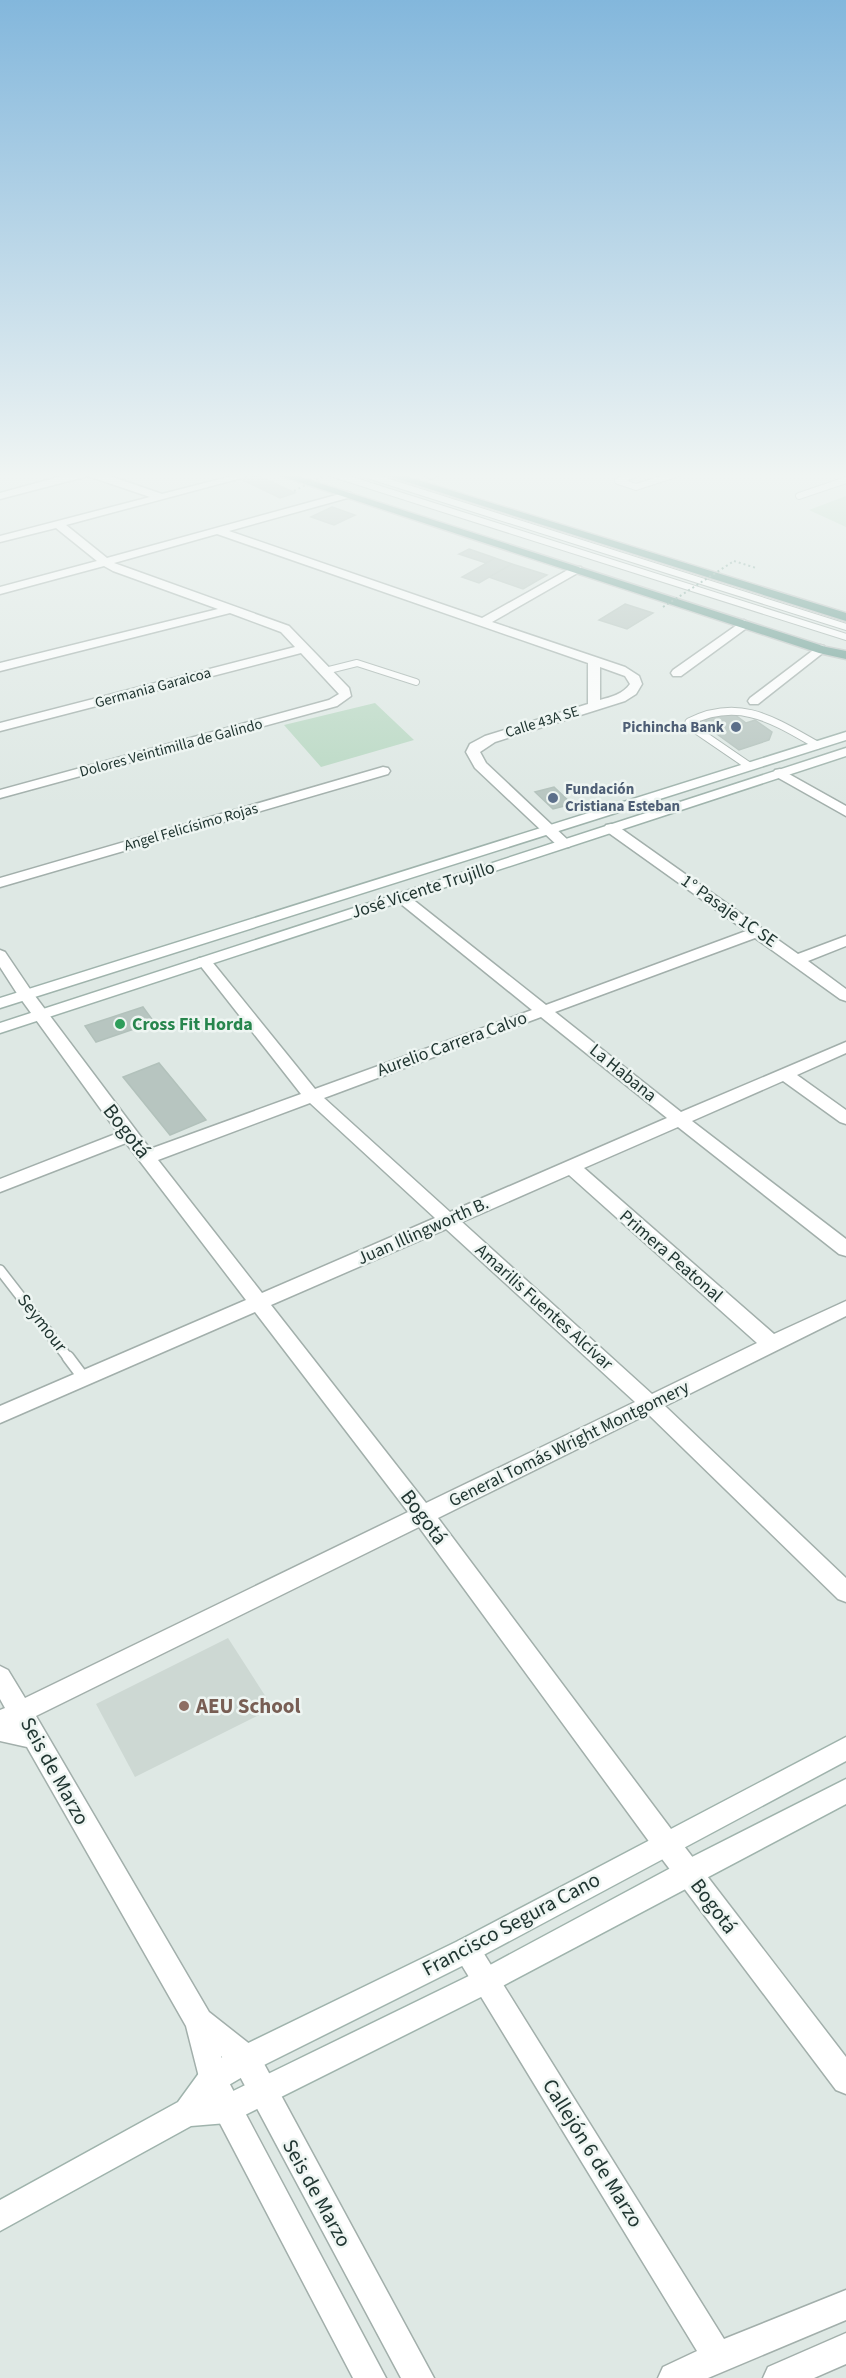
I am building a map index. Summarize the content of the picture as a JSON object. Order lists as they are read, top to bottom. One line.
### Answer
{"streets":{"street":["Germania Garaicoa","Calle 43A SE","Dolores Veintimilla de Galindo","Angel Felicísimo Rojas","José Vicente Trujillo","1° Pasaje 1C SE","Aurelio Carrera Calvo","La Habana","Bogotá","Juan Illingworth B.","Primera Peatonal","Amarilis Fuentes Alcívar","General Tomás Wright Montgomery","Seis de Marzo","Francisco Segura Cano","Callejón 6 de Marzo"],"lane":["Seymour"]},"crossings":[["Calle 43A SE","José Vicente Trujillo"],["José Vicente Trujillo","1° Pasaje 1C SE"],["José Vicente Trujillo","La Habana"],["José Vicente Trujillo","Bogotá"],["José Vicente Trujillo","Amarilis Fuentes Alcívar"],["1° Pasaje 1C SE","Aurelio Carrera Calvo"],["Aurelio Carrera Calvo","La Habana"],["Aurelio Carrera Calvo","Bogotá"],["Aurelio Carrera Calvo","Amarilis Fuentes Alcívar"],["La Habana","Juan Illingworth B."],["Bogotá","Juan Illingworth B."],["Bogotá","General Tomás Wright Montgomery"],["Bogotá","Francisco Segura Cano"],["Juan Illingworth B.","Primera Peatonal"],["Juan Illingworth B.","Amarilis Fuentes Alcívar"],["Juan Illingworth B.","Seymour"],["Primera Peatonal","General Tomás Wright Montgomery"],["Amarilis Fuentes Alcívar","General Tomás Wright Montgomery"],["General Tomás Wright Montgomery","Seis de Marzo"],["Seis de Marzo","Francisco Segura Cano"],["Francisco Segura Cano","Callejón 6 de Marzo"]],"places":["Pichincha Bank","Fundación Cristiana Esteban","Cross Fit Horda","AEU School"]}
